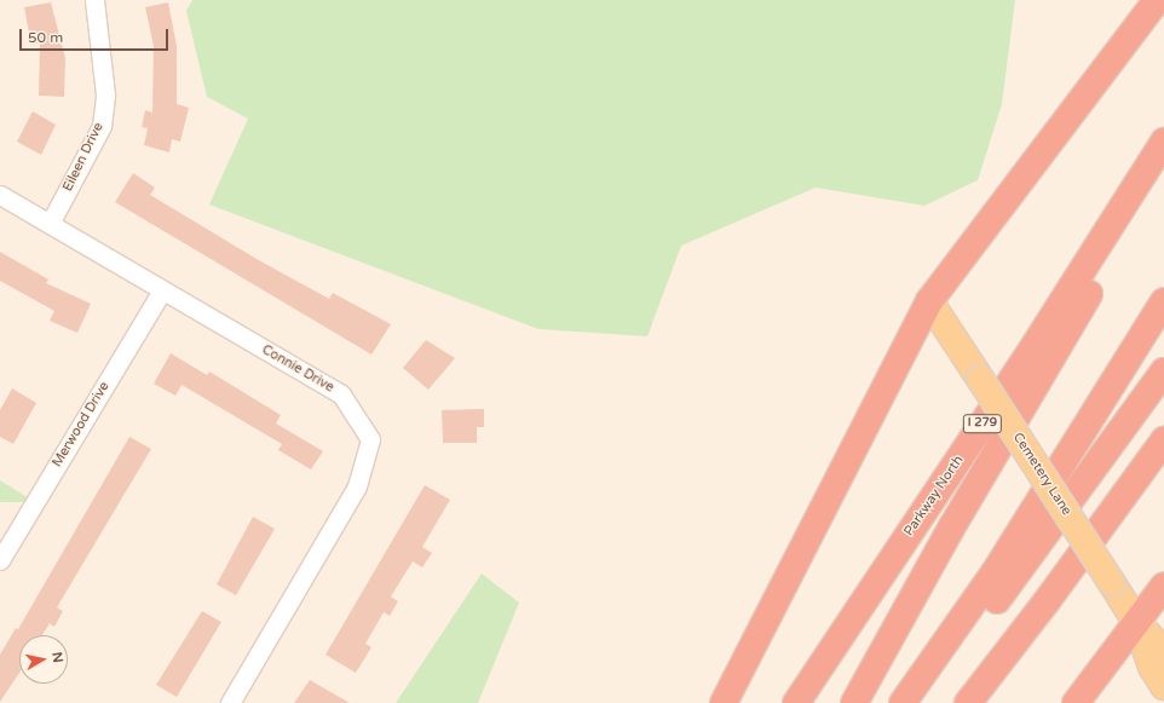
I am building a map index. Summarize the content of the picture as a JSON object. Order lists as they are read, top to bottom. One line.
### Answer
{"streets":{"highway":["I 279","Parkway North"],"main road":["Cemetery Lane"],"street":["Eileen Drive","Connie Drive","Merwood Drive"]},"crossings":[["Eileen Drive","Connie Drive"],["Connie Drive","Merwood Drive"]],"scale_bar":"50 m","north":"right"}
